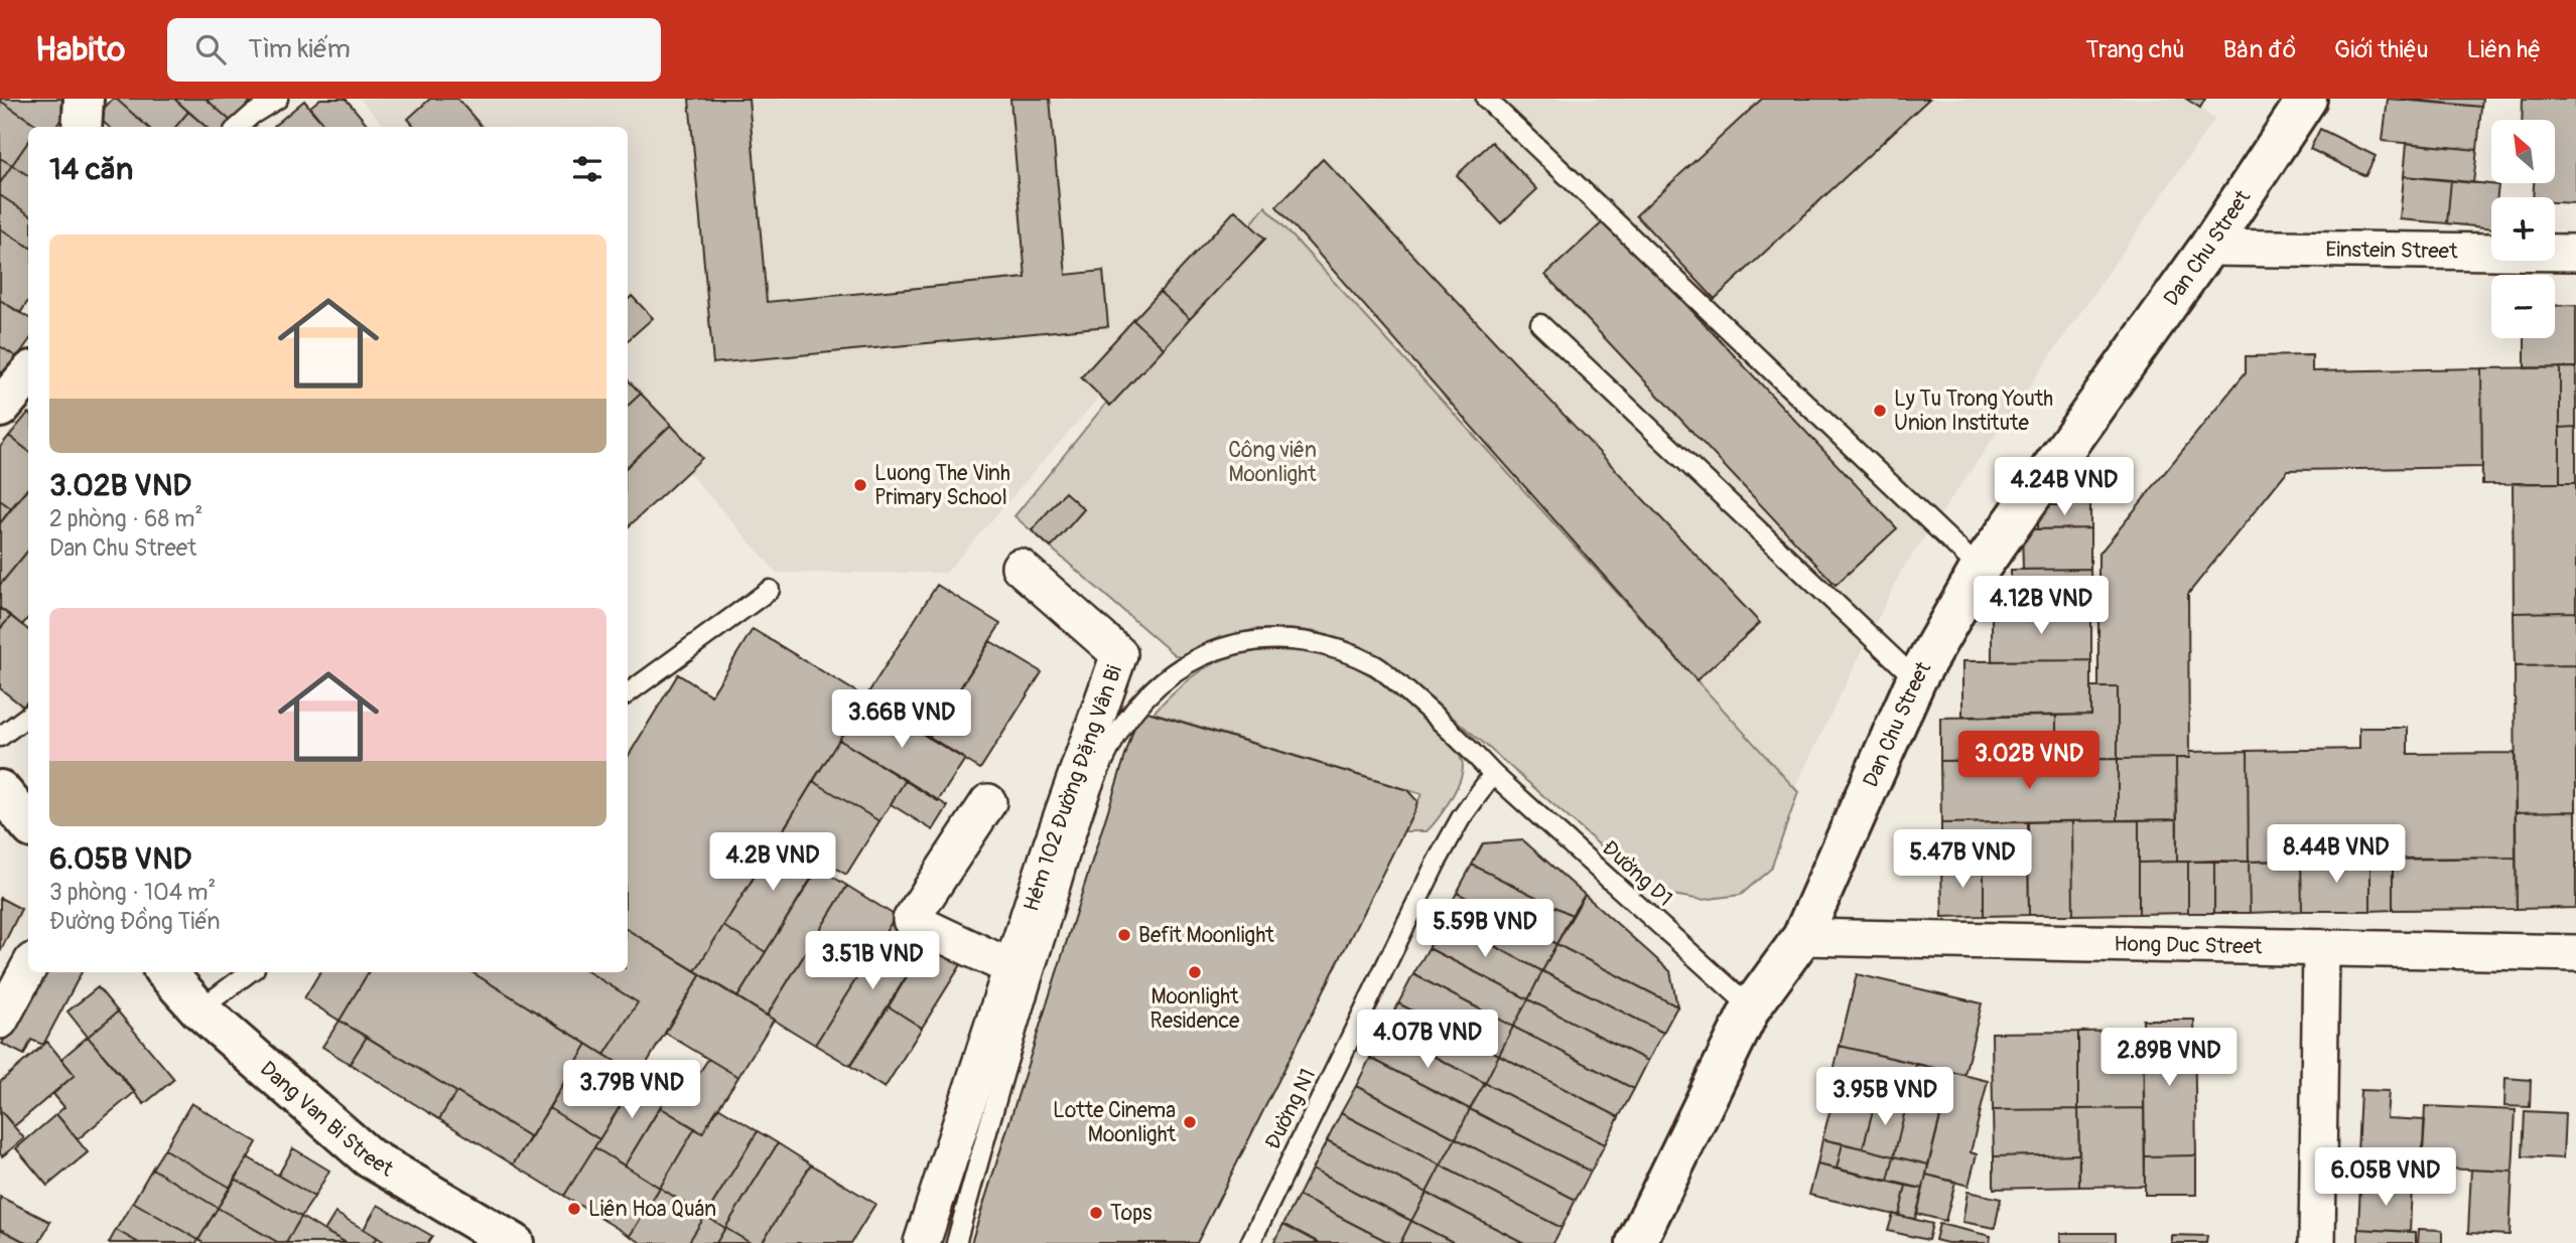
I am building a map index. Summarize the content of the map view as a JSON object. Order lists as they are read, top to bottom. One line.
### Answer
{"streets":{"street":["Dan Chu Street","Einstein Street","Hẻm 102 Đường Đặng Vân Bi","Hong Duc Street","Dang Van Bi Street"],"lane":["Đường D1","Đường N1"]},"crossings":[["Dan Chu Street","Einstein Street"],["Dan Chu Street","Đường D1"],["Dan Chu Street","Hong Duc Street"],["Đường D1","Đường N1"]],"parks":["Công viên Moonlight"],"places":["Ly Tu Trong Youth Union Institute","Luong The Vinh Primary School","Befit Moonlight","Moonlight Residence","Lotte Cinema Moonlight","Liên Hoa Quán","Tops"],"north":"top left","page":{"header":"Habito","search":"Tìm kiếm","nav":["Trang chủ","Bản đồ","Giới thiệu","Liên hệ"],"map_buttons":["+","−"],"heading":"14 căn","list":[{"name":"3.02B VND","note":"2 phòng · 68 m² · Dan Chu Street"},{"name":"6.05B VND","note":"3 phòng · 104 m² · Đường Đồng Tiến"}],"price":["4.24B VND","4.12B VND","3.66B VND","3.02B VND","8.44B VND","5.47B VND","4.2B VND","5.59B VND","3.51B VND","4.07B VND","2.89B VND","3.79B VND","3.95B VND","6.05B VND"]}}
